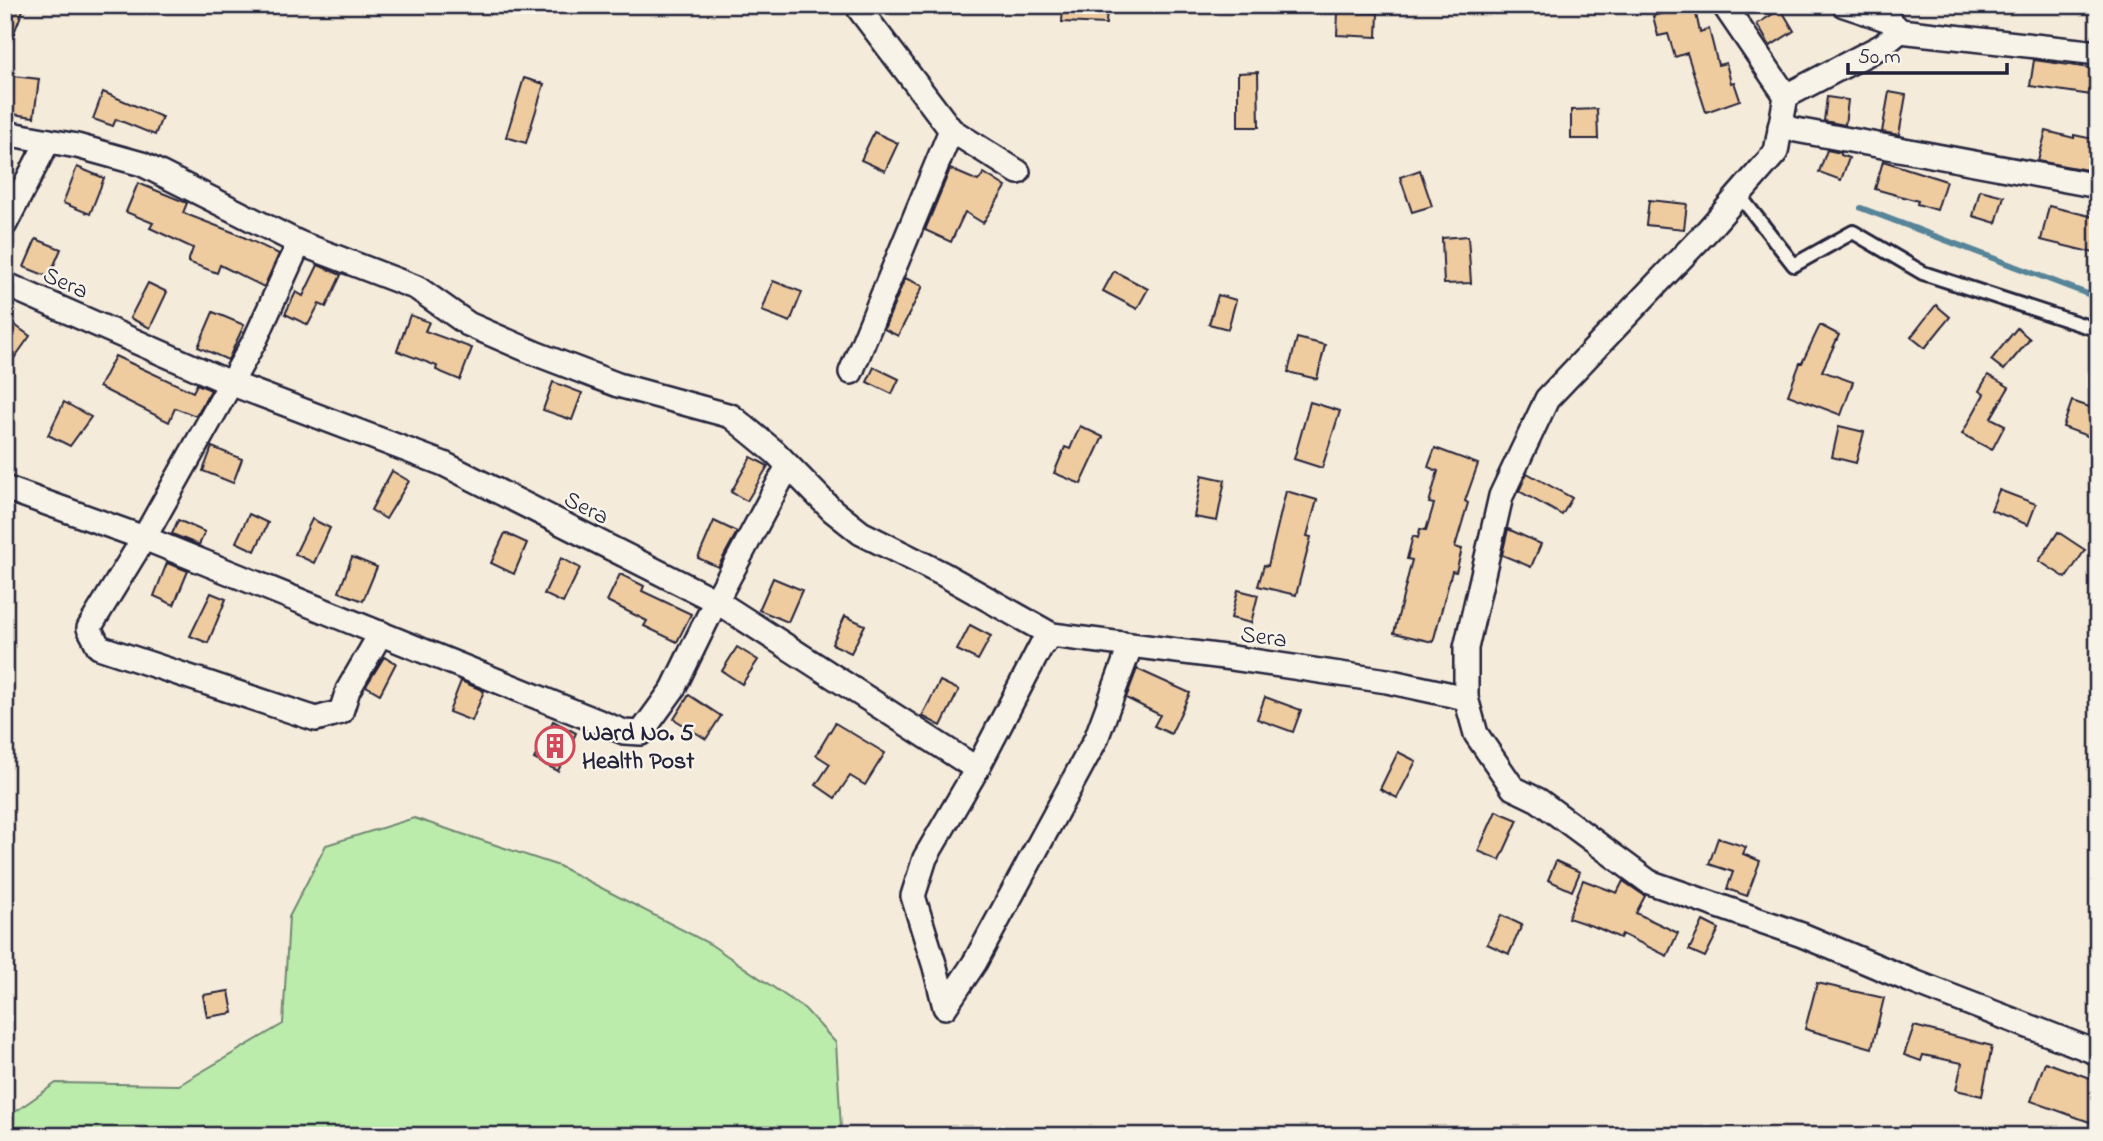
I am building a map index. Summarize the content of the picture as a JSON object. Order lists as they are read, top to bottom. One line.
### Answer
{"streets":{"street":["Sera"]},"places":{"building":["Ward No. 5 Health Post"]},"scale_bar":"50 m"}
